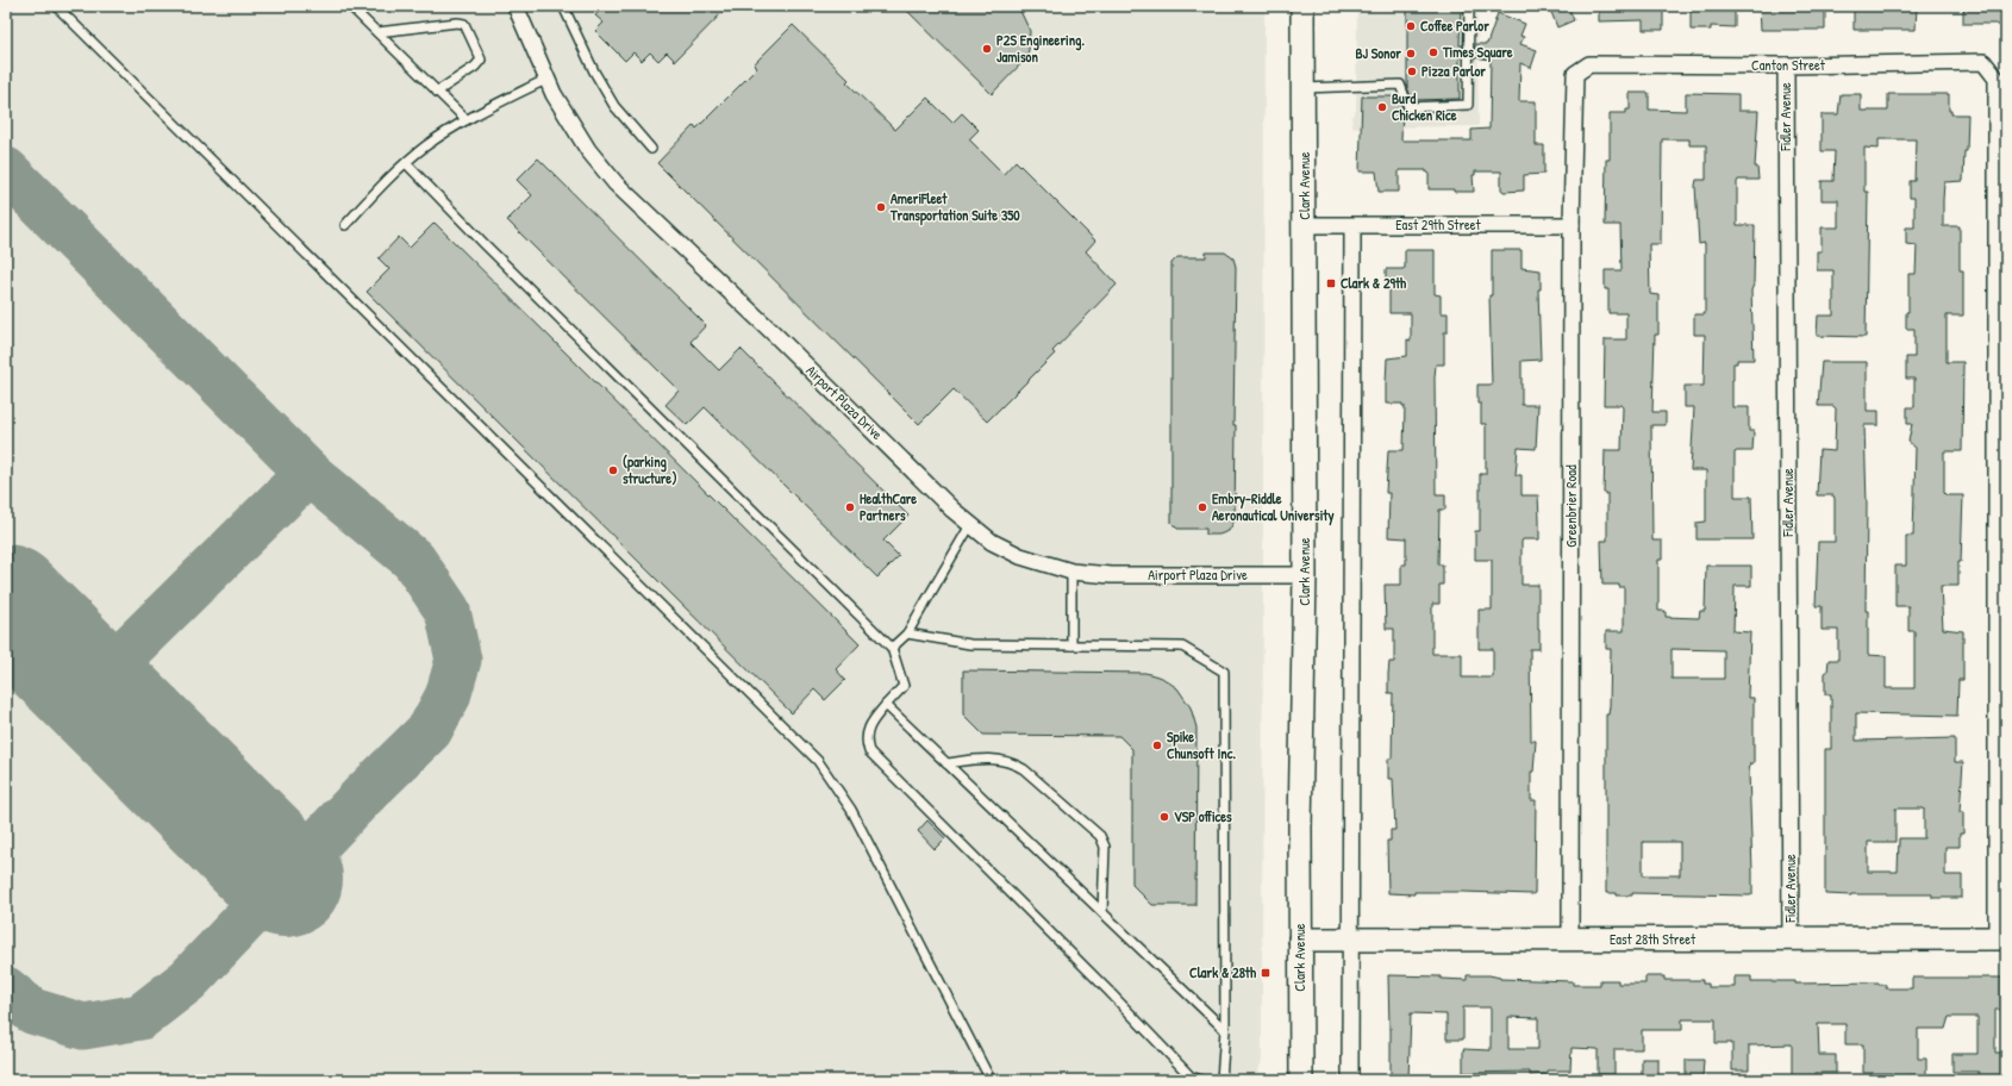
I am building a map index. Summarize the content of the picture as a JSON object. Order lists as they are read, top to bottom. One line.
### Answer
{"streets":{"main road":["Clark Avenue","East 28th Street"],"street":["Canton Street","Fidler Avenue","East 29th Street","Airport Plaza Drive","Greenbrier Road"]},"crossings":[["Canton Street","Fidler Avenue"],["Canton Street","Greenbrier Road"],["Fidler Avenue","East 28th Street"],["Clark Avenue","East 29th Street"],["Clark Avenue","Airport Plaza Drive"],["Clark Avenue","East 28th Street"],["East 29th Street","Greenbrier Road"],["Greenbrier Road","East 28th Street"]],"places":{"other":["Coffee Parlor","P2S Engineering. Jamison","Times Square","BJ Sonor","Pizza Parlor","Burd Chicken Rice","AmeriFleet Transportation Suite 350","(parking structure)","HealthCare Partners","Embry-Riddle Aeronautical University","Spike Chunsoft Inc.","VSP offices"],"transit":["Clark & 29th","Clark & 28th"]}}
